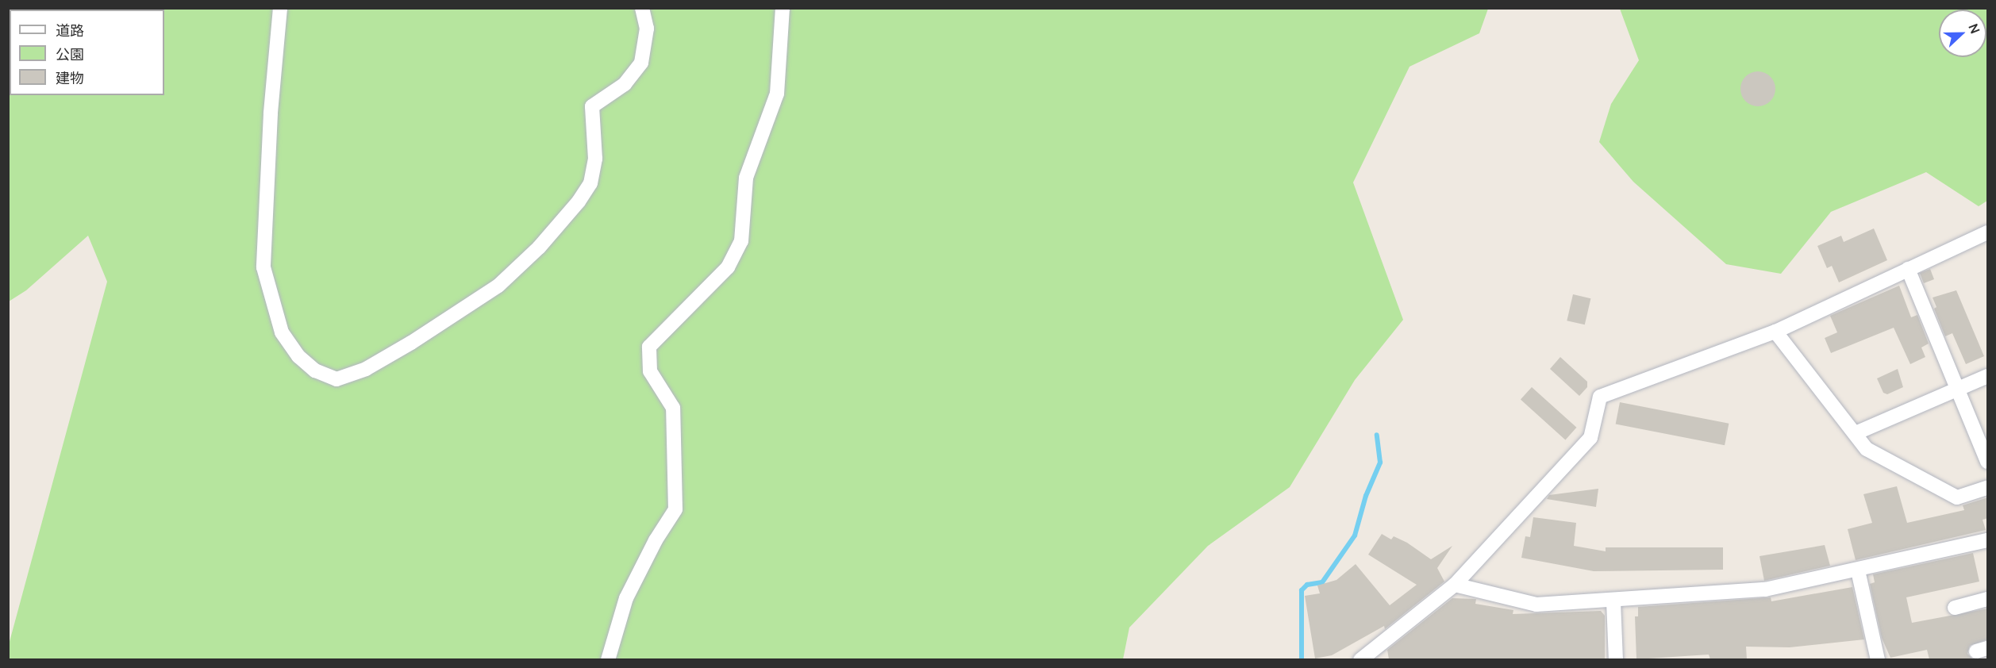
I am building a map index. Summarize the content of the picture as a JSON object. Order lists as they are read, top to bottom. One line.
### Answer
{"legend":["道路","公園","建物"],"north":"right"}
